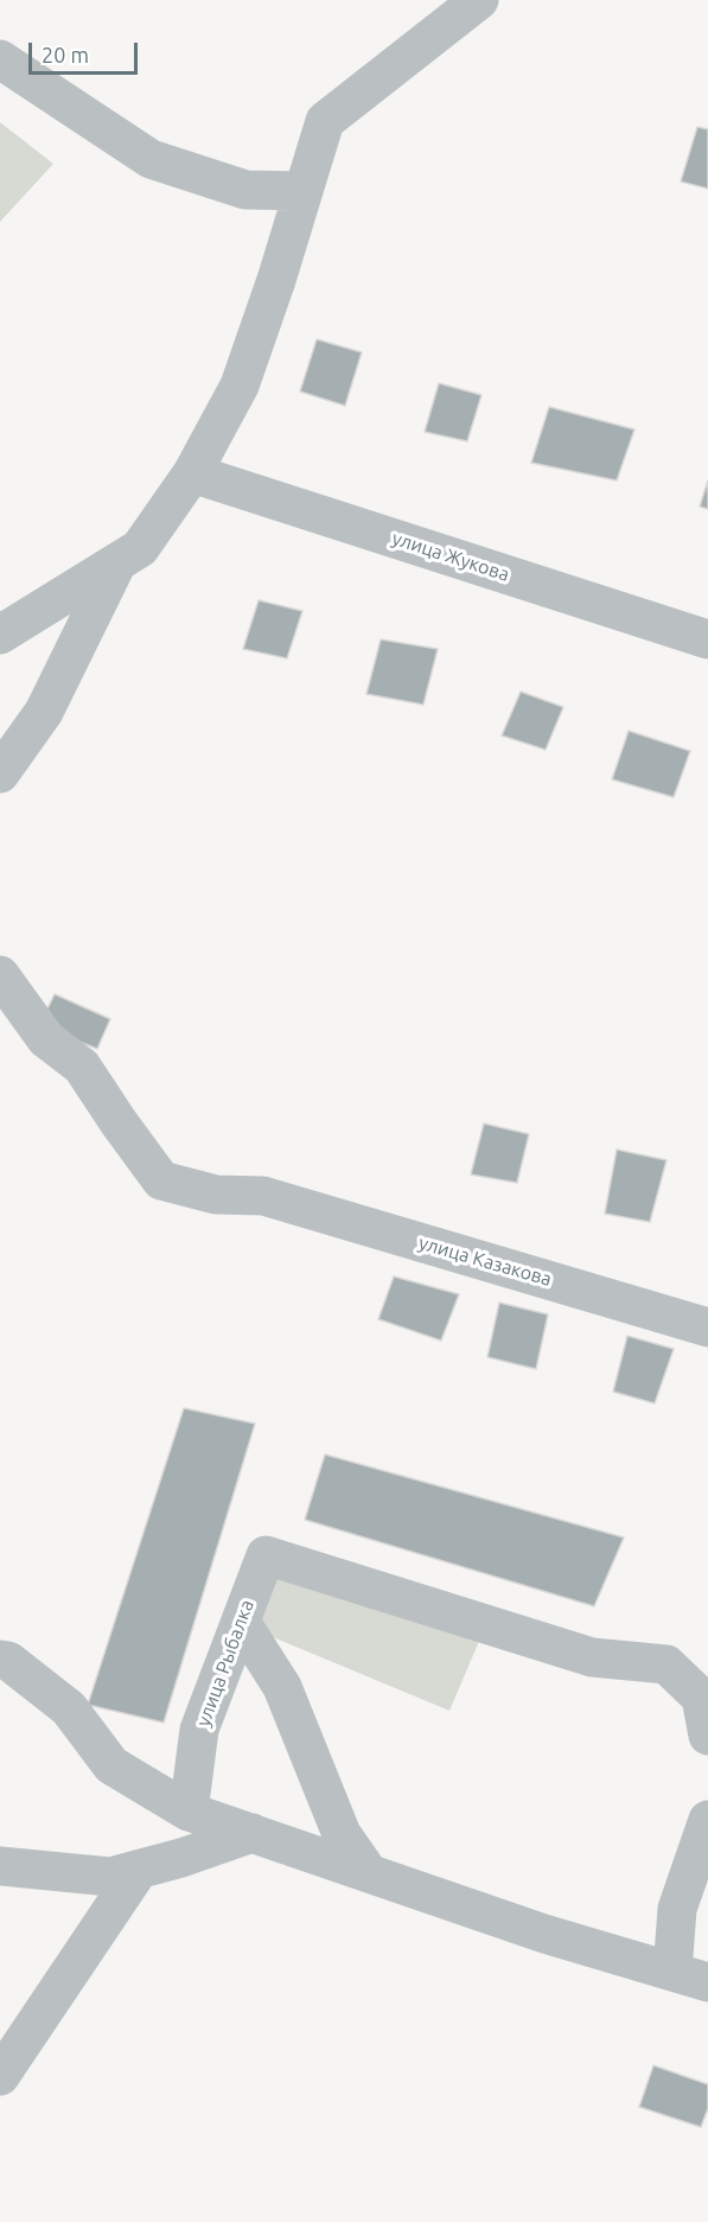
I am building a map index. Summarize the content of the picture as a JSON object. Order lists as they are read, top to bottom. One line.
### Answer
{"streets":{"street":["улица Жукова","улица Казакова","улица Рыбалка"]},"scale_bar":"20 m"}
